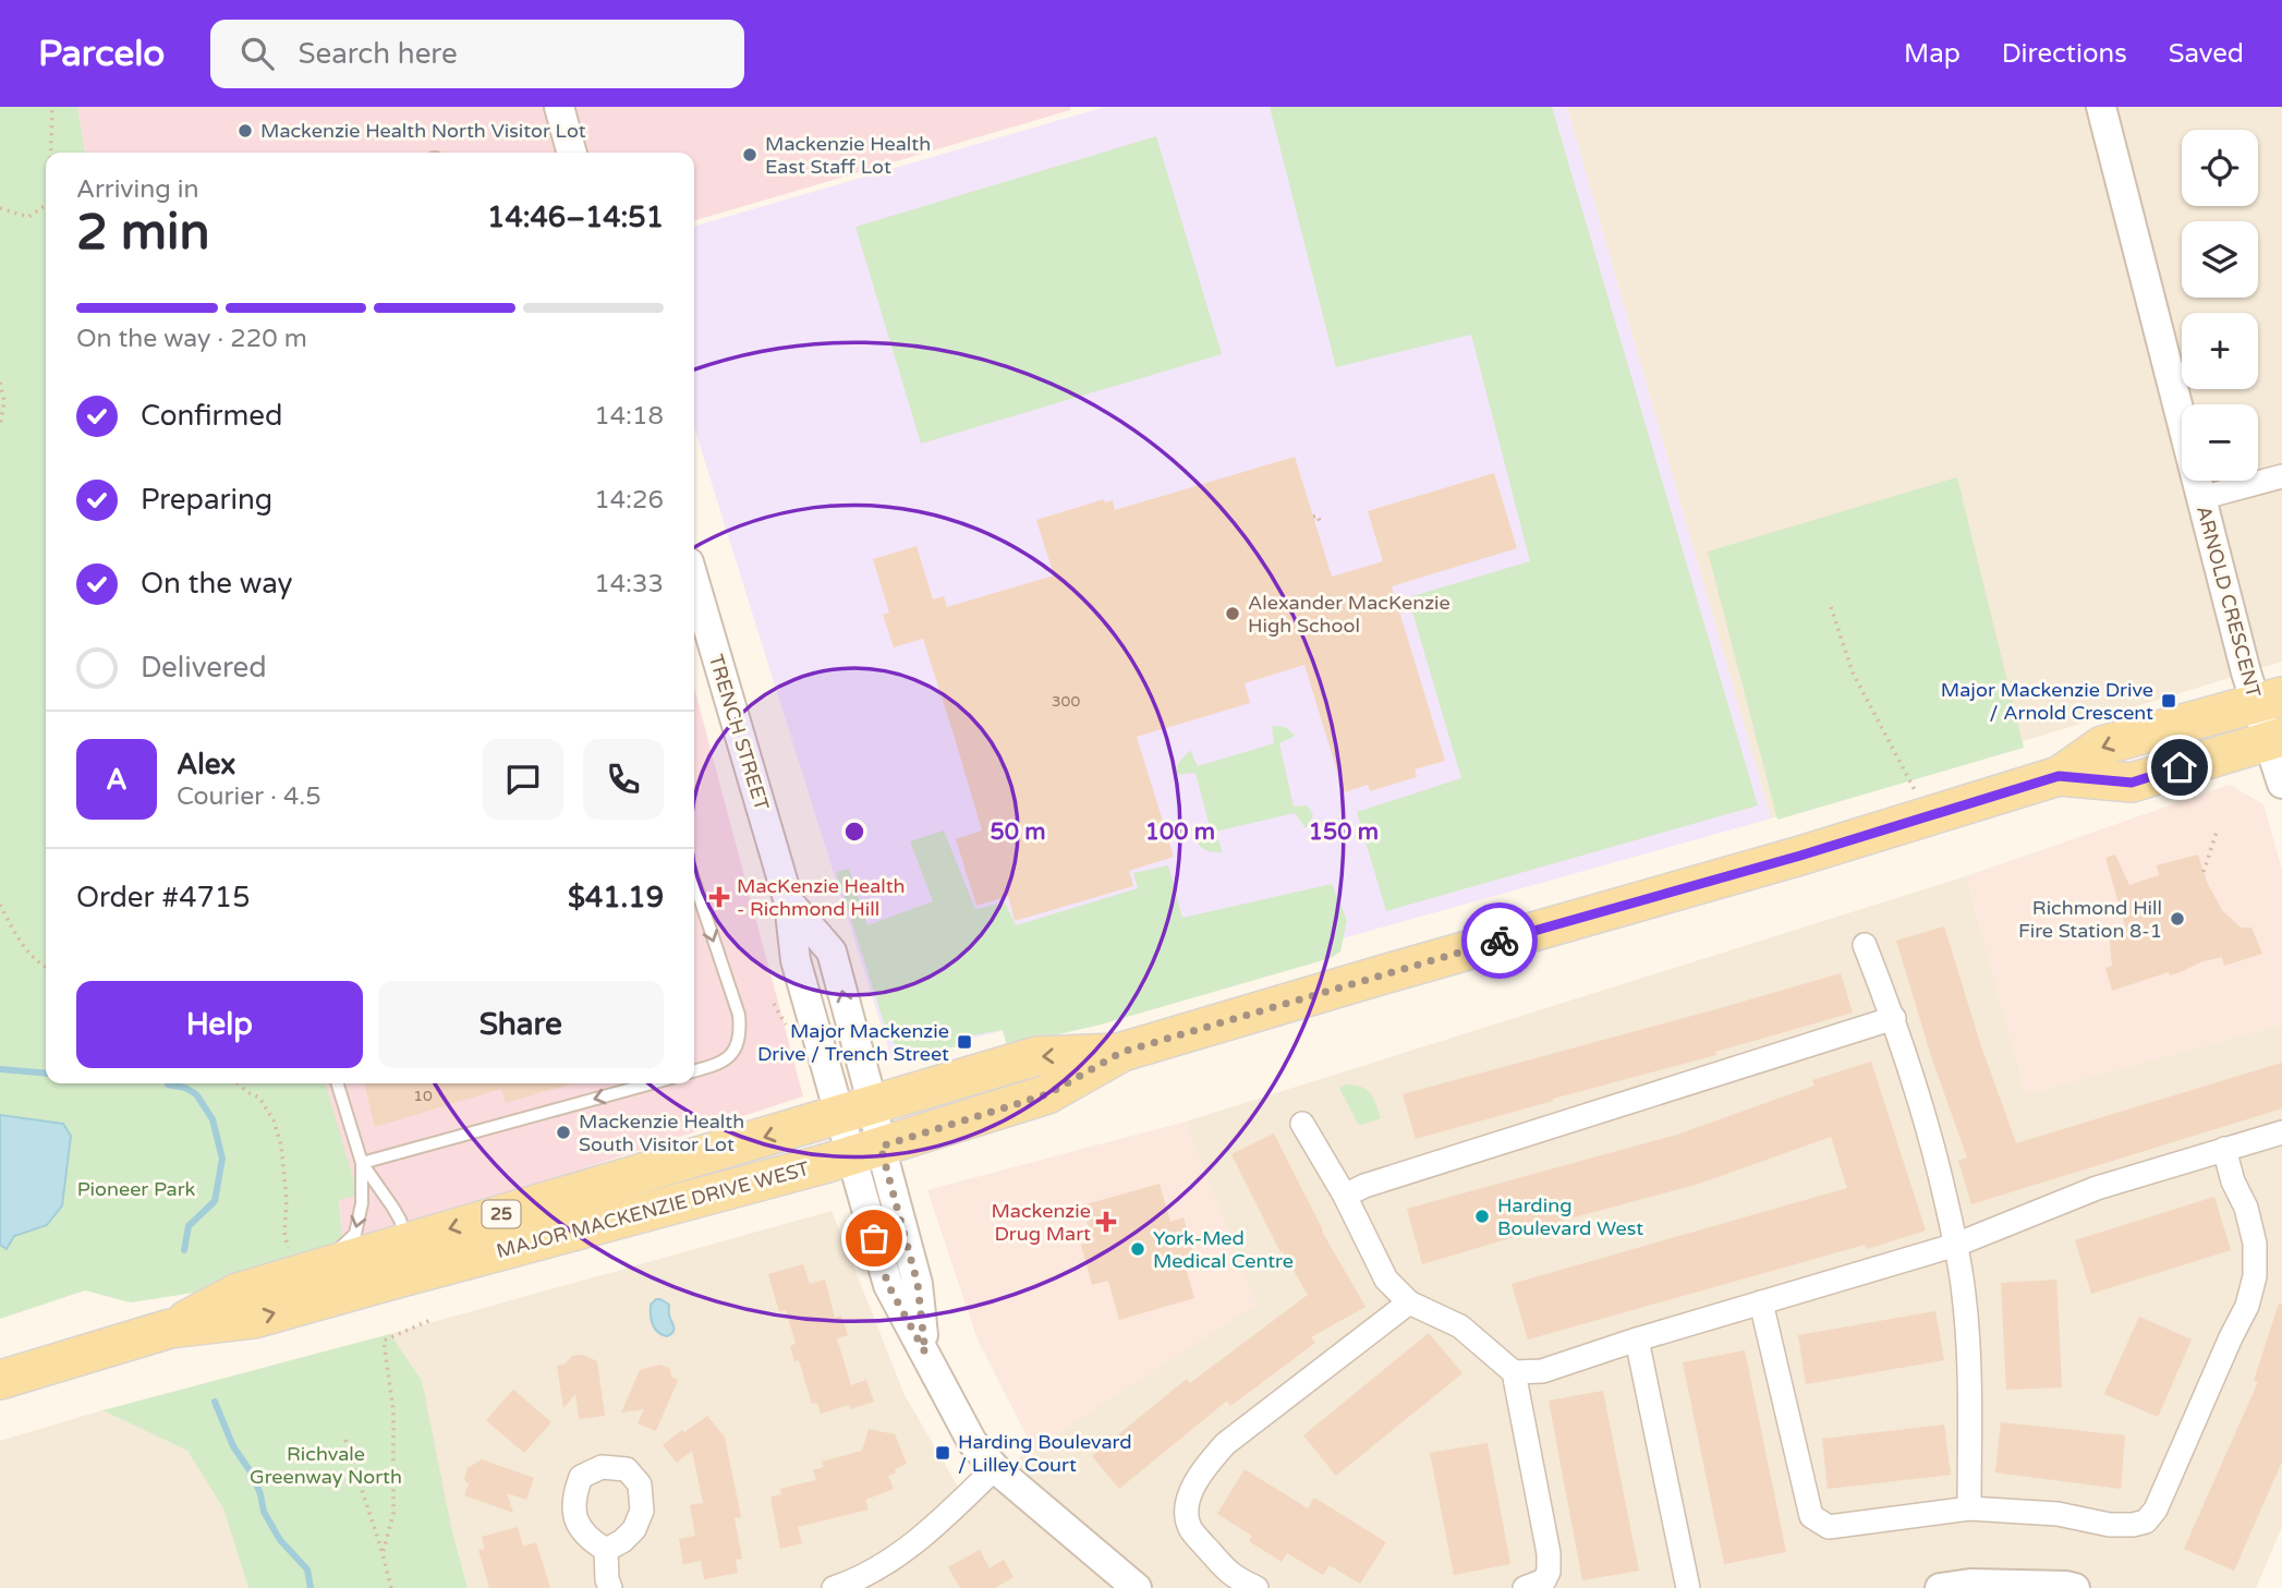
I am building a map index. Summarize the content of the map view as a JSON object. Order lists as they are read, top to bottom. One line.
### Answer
{"streets":{"main road":["MAJOR MACKENZIE DRIVE WEST","25"],"street":["ARNOLD CRESCENT","TRENCH STREET"]},"crossings":[["ARNOLD CRESCENT","MAJOR MACKENZIE DRIVE WEST"],["TRENCH STREET","MAJOR MACKENZIE DRIVE WEST"]],"parks":["Pioneer Park","Richvale Greenway North"],"places":{"other":["Mackenzie Health North Visitor Lot","Mackenzie Health East Staff Lot","Alexander MacKenzie High School","Richmond Hill Fire Station 8-1","Mackenzie Health South Visitor Lot","Harding Boulevard West","York-Med Medical Centre"],"transit":["Major Mackenzie Drive / Arnold Crescent","Major Mackenzie Drive / Trench Street","Harding Boulevard / Lilley Court"],"health":["MacKenzie Health - Richmond Hill","Mackenzie Drug Mart"]},"house_numbers":["300","10"],"page":{"header":"Parcelo","search":"Search here","nav":["Map","Directions","Saved"],"map_buttons":["+","−"],"heading":["2 min","Arriving in","14:46–14:51"],"panel":["Alex","Courier · 4.5","Order #4715","$41.19"],"bar":"On the way · 220 m","list":[["Confirmed","14:18"],["Preparing","14:26"],["On the way","14:33"],"Delivered"],"round":"A","buttons":["Help","Share"]},"rings":["50 m","100 m","150 m"]}
